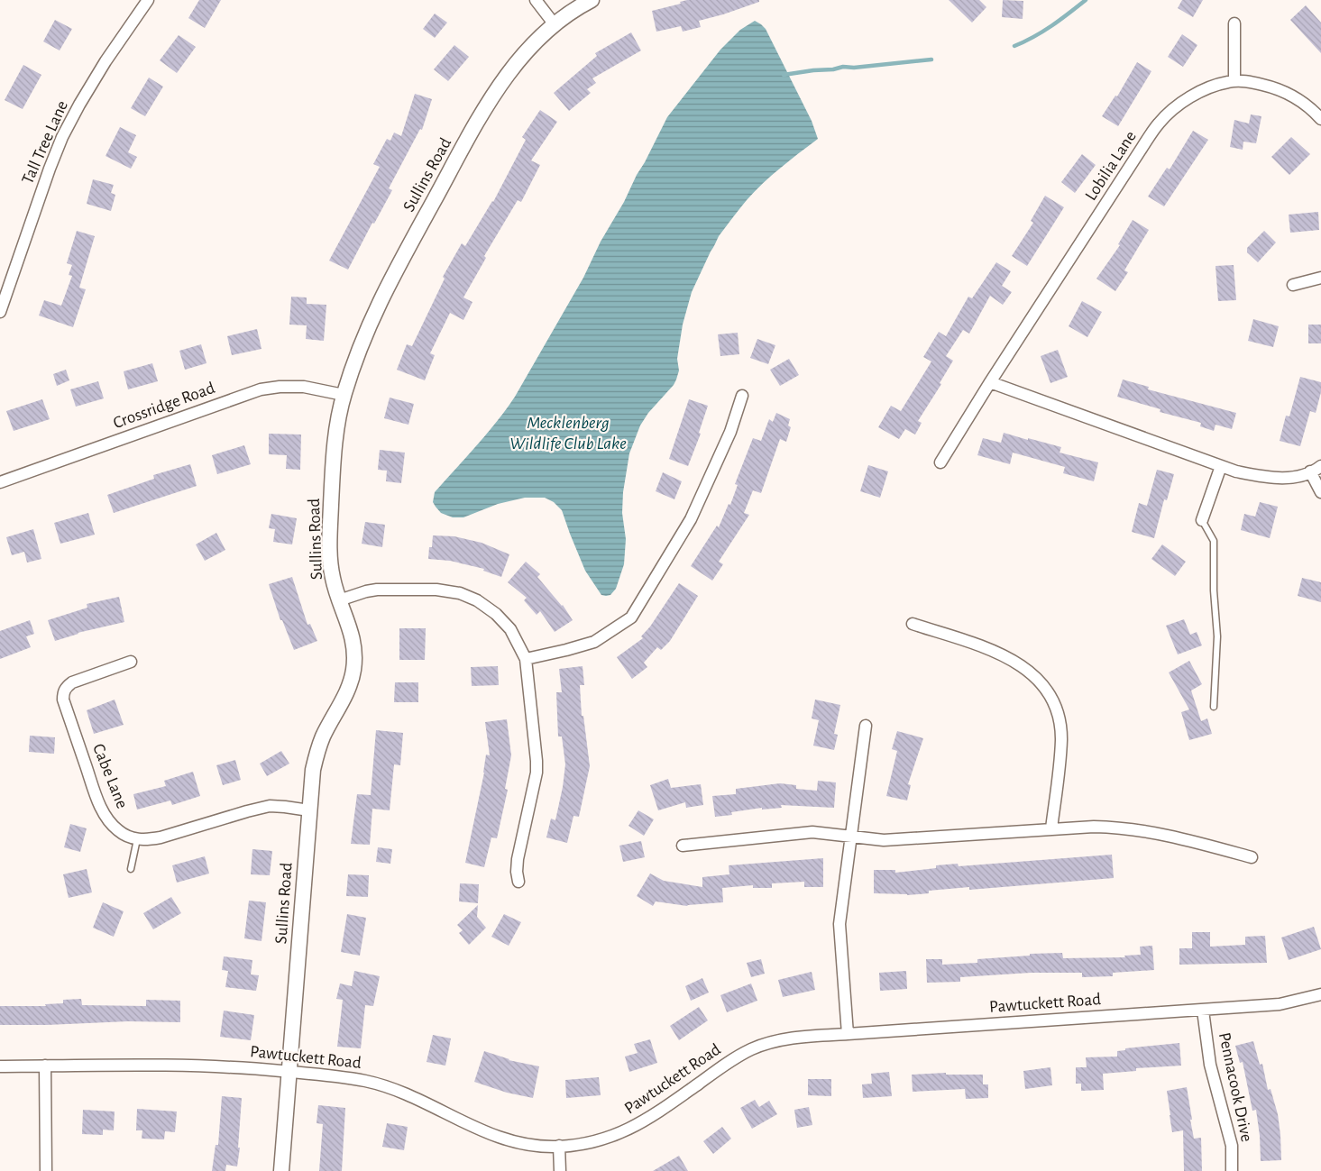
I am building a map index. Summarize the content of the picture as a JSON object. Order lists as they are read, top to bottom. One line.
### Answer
{"streets":{"street":["Tall Tree Lane","Lobilia Lane","Sullins Road","Crossridge Road","Cabe Lane","Pawtuckett Road","Pennacook Drive"]},"crossings":[["Sullins Road","Crossridge Road"],["Sullins Road","Cabe Lane"],["Sullins Road","Pawtuckett Road"],["Pawtuckett Road","Pennacook Drive"]],"water":["Mecklenberg Wildlife Club Lake"]}
